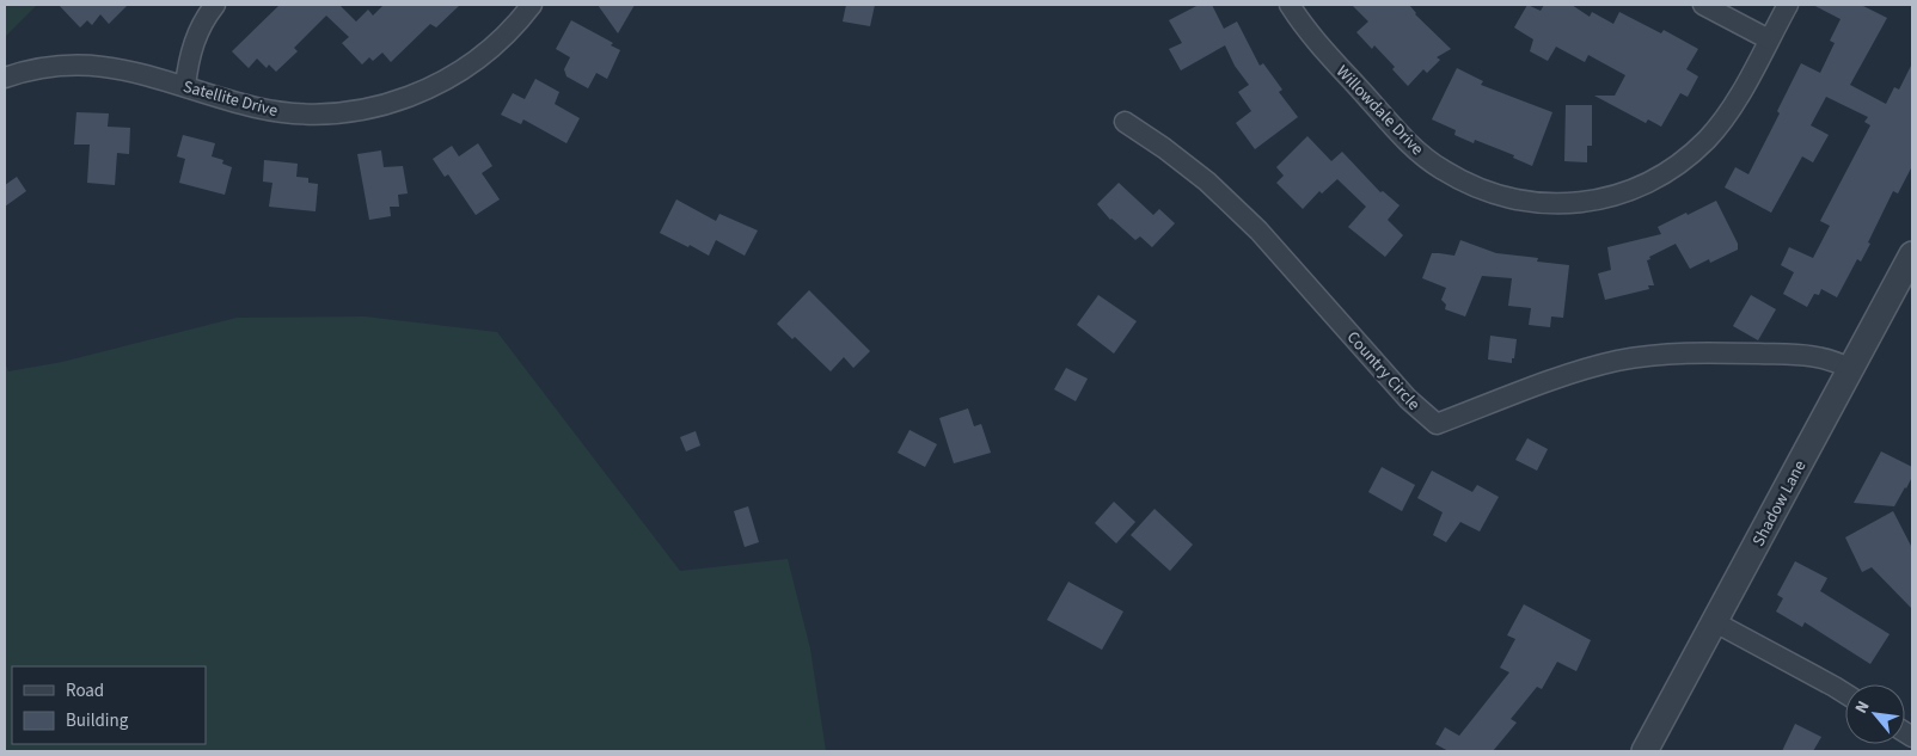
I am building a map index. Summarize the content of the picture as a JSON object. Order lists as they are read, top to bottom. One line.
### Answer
{"streets":{"street":["Satellite Drive","Willowdale Drive","Country Circle","Shadow Lane"]},"crossings":[["Country Circle","Shadow Lane"]],"legend":["Road","Building"],"north":"top left"}
